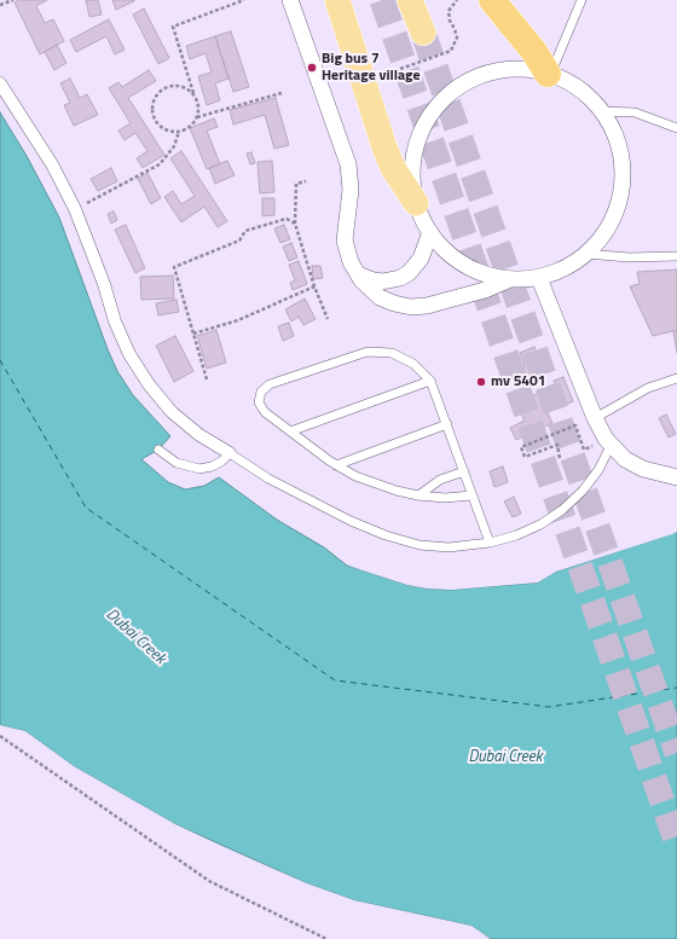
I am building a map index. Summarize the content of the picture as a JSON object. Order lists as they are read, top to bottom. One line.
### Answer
{"water":["Dubai Creek"],"places":["Big bus 7 Heritage village","mv 5401"]}
